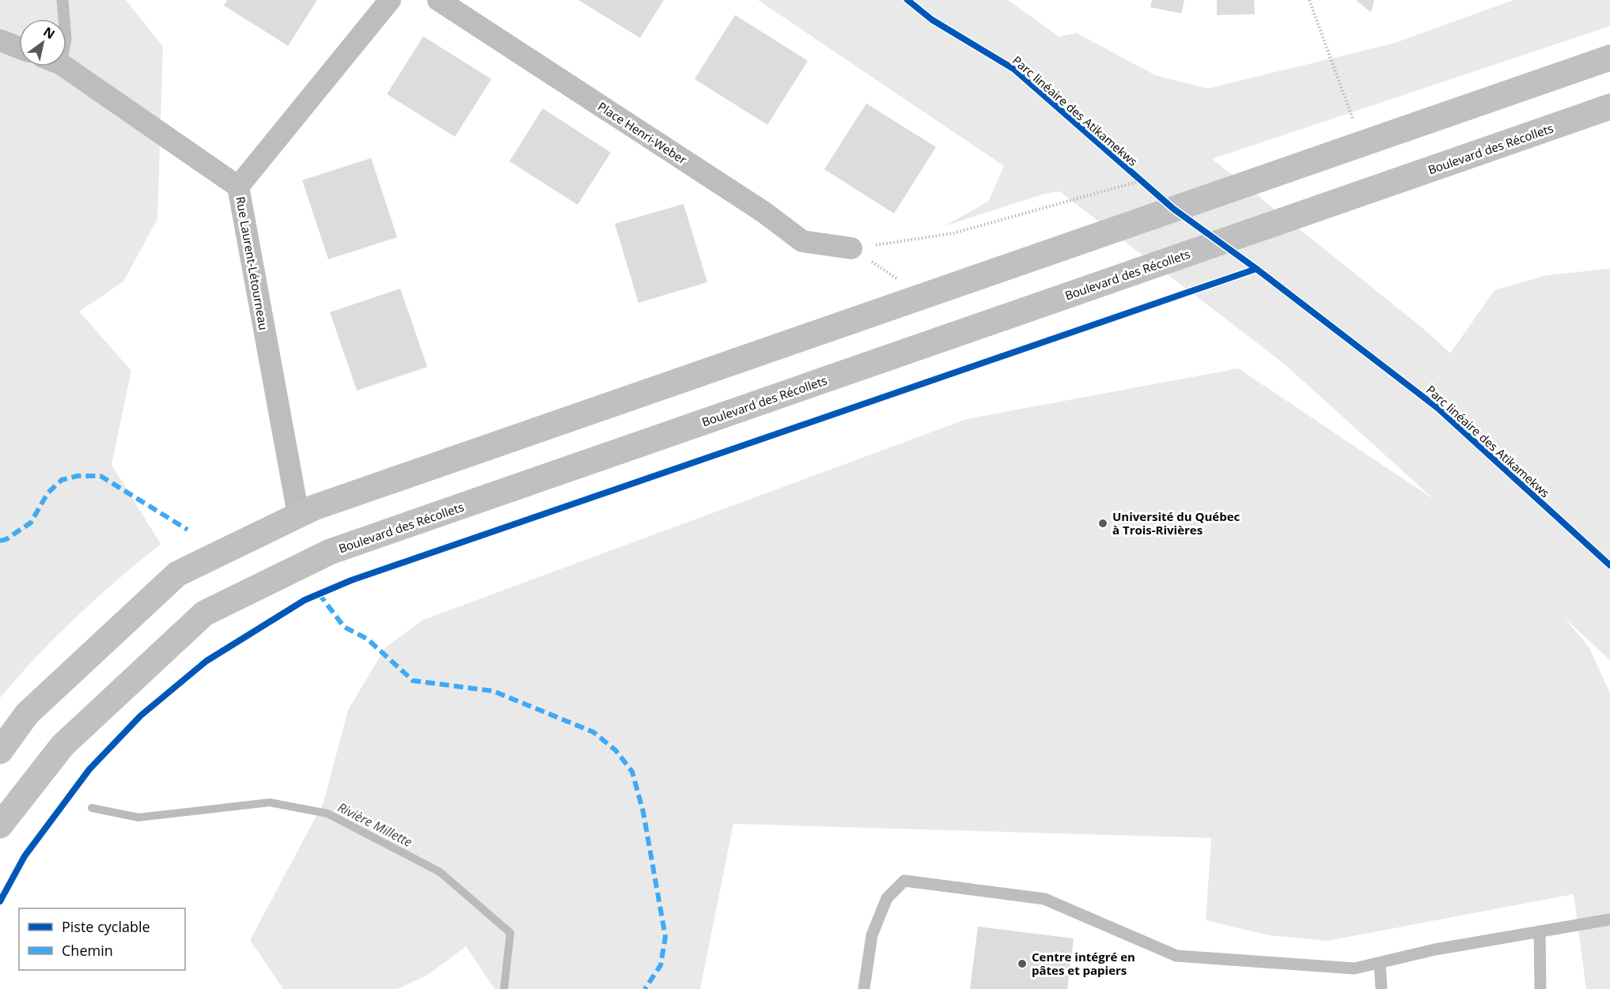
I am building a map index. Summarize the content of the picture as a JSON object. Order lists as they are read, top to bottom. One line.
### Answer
{"streets":{"main road":["Boulevard des Récollets"],"street":["Place Henri-Weber","Rue Laurent-Létourneau"],"cycle path":["Parc linéaire des Atikamekws"]},"water":["Rivière Millette"],"places":["Université du Québec à Trois-Rivières","Centre intégré en pâtes et papiers"],"legend":["Piste cyclable","Chemin"],"north":"top right"}
